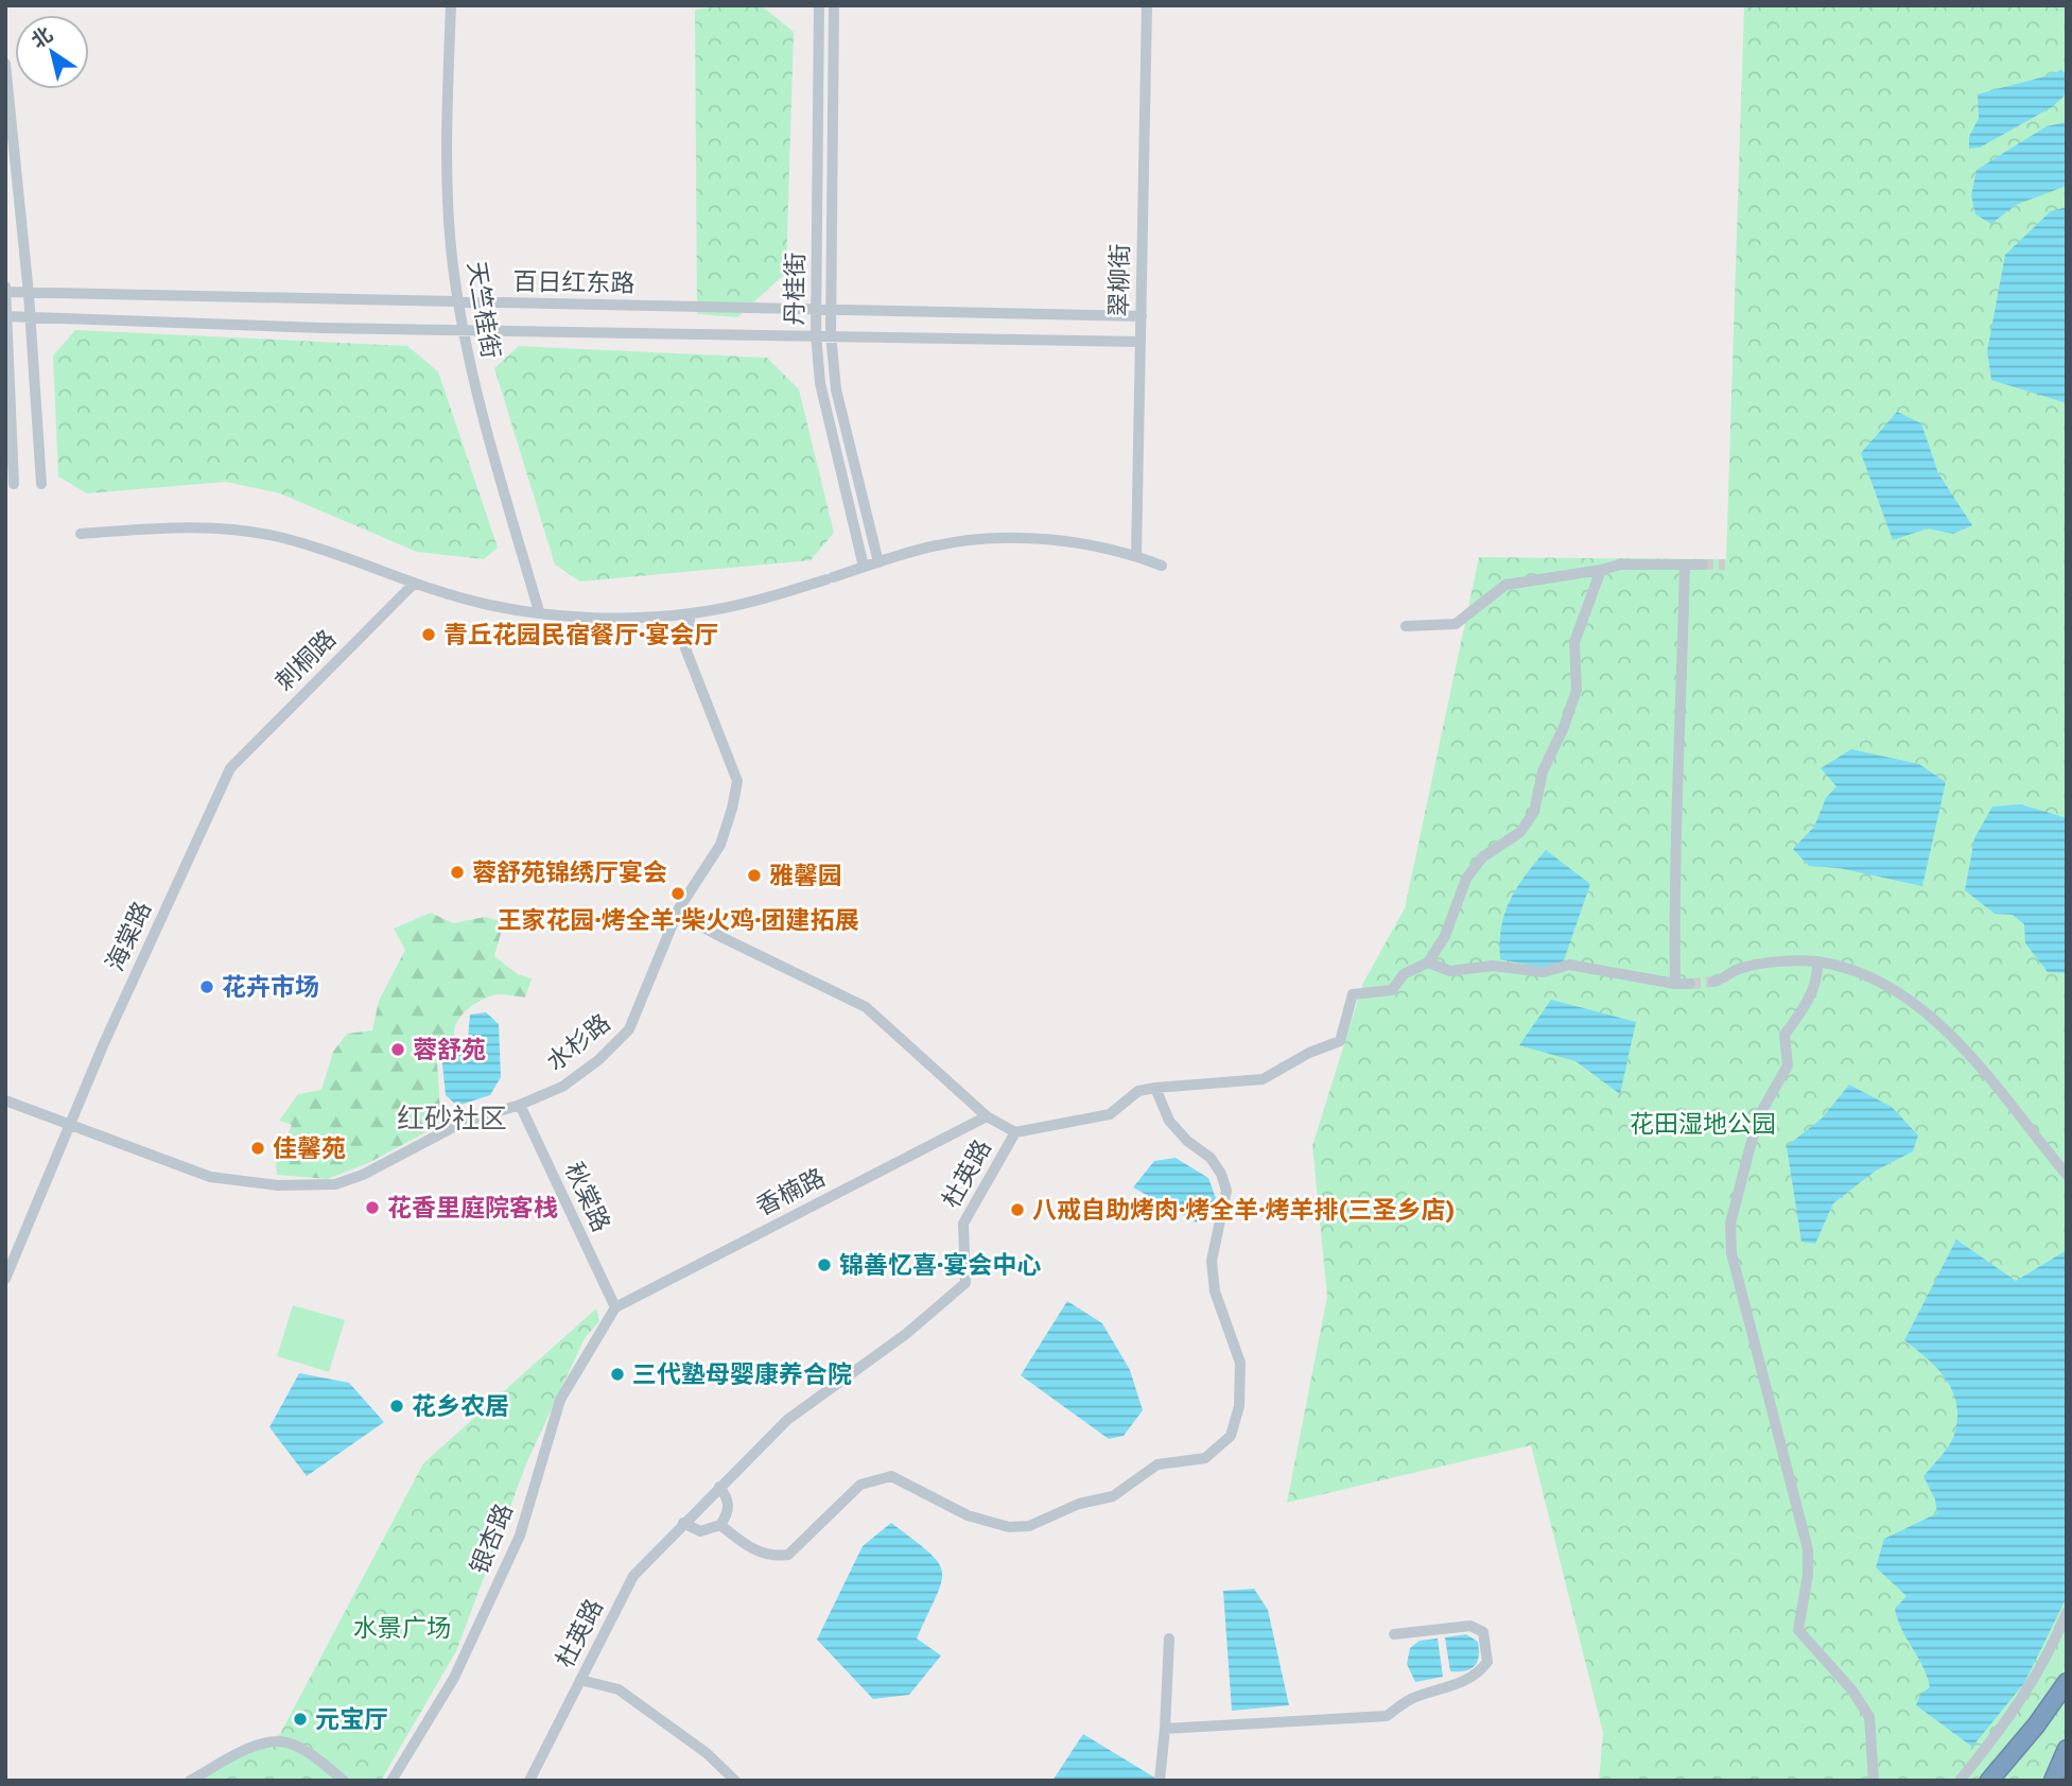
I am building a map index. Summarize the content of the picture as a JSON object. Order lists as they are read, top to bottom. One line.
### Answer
{"streets":{"street":["翠柳街","百日红东路","丹桂街","天竺桂街","刺桐路","海棠路","水杉路","杜英路","香楠路","秋棠路","银杏路"]},"crossings":[["翠柳街","百日红东路"],["百日红东路","丹桂街"],["百日红东路","天竺桂街"],["刺桐路","海棠路"],["海棠路","水杉路"],["水杉路","杜英路"],["水杉路","秋棠路"],["杜英路","香楠路"],["香楠路","秋棠路"],["香楠路","银杏路"],["秋棠路","银杏路"]],"districts":["红砂社区"],"parks":["花田湿地公园","水景广场"],"places":["青丘花园民宿餐厅·宴会厅","蓉舒苑锦绣厅宴会","雅馨园","王家花园·烤全羊·柴火鸡·团建拓展","花卉市场","蓉舒苑","佳馨苑","花香里庭院客栈","八戒自助烤肉·烤全羊·烤羊排(三圣乡店)","锦善忆喜·宴会中心","三代塾母婴康养合院","花乡农居","元宝厅"],"north":"top left"}
